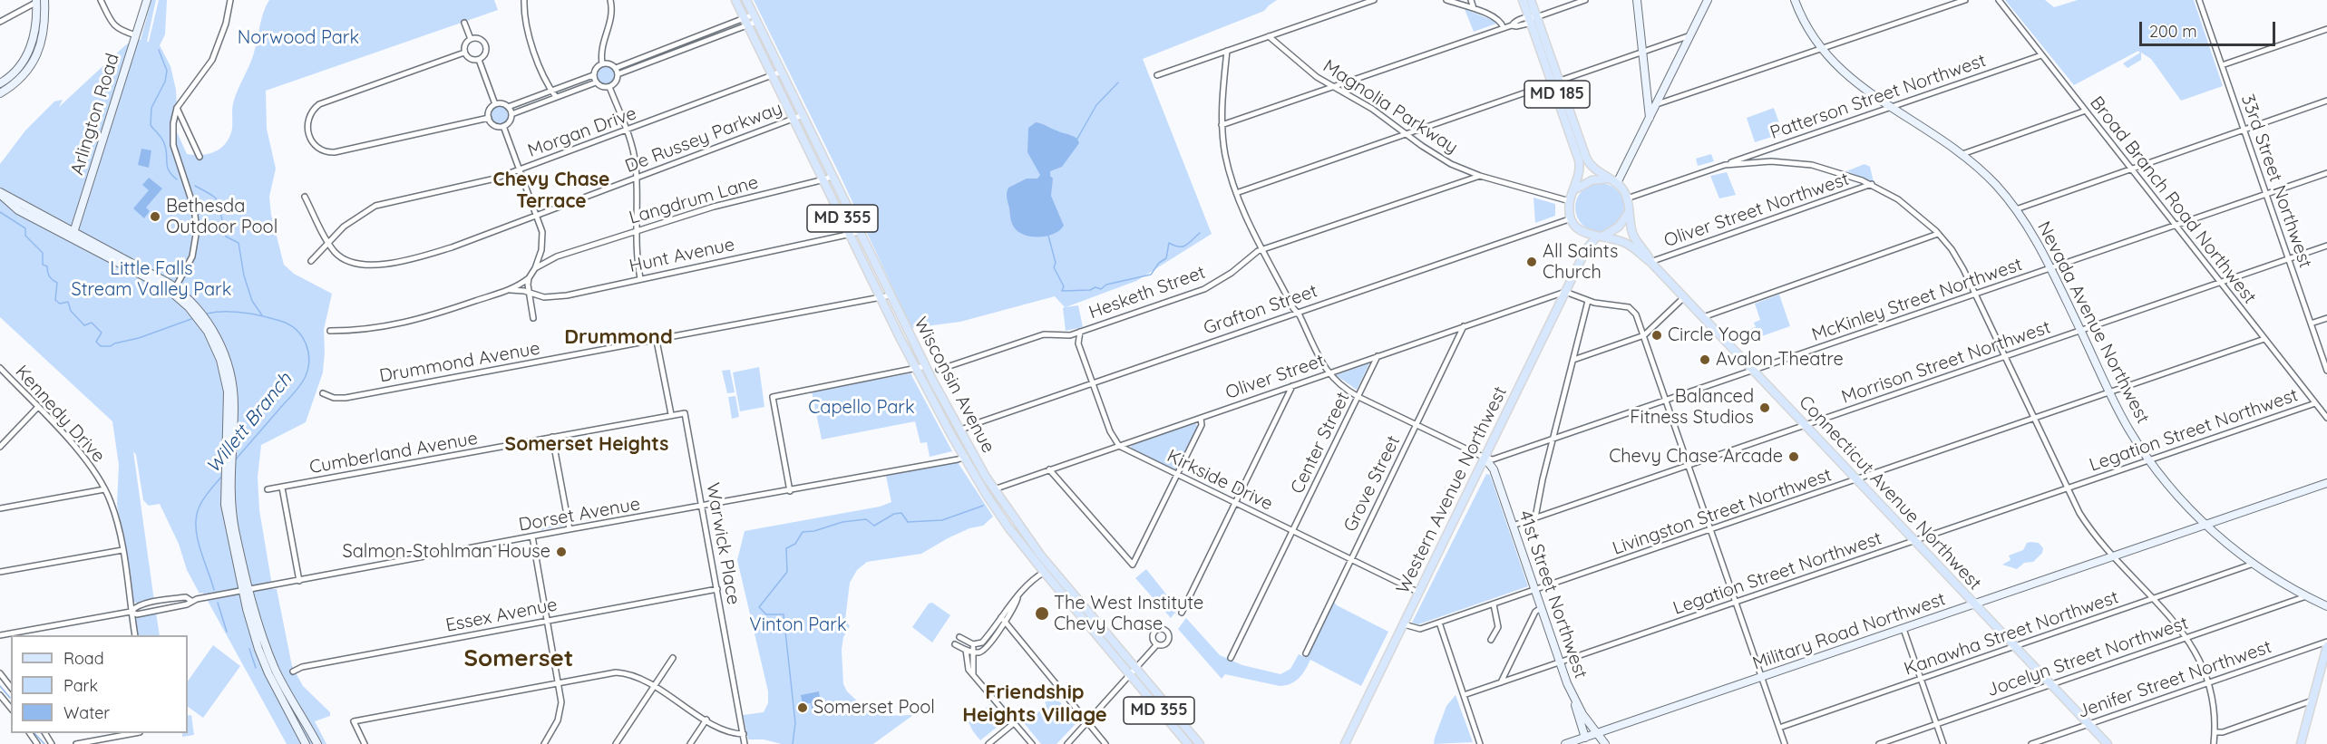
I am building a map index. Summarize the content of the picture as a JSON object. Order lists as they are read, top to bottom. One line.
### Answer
{"streets":{"main road":["MD 185","Arlington Road","MD 355","Nevada Avenue Northwest","Wisconsin Avenue","Western Avenue Northwest","Connecticut Avenue Northwest","41st Street Northwest","Military Road Northwest"],"street":["Patterson Street Northwest","Magnolia Parkway","Morgan Drive","De Russey Parkway","33rd Street Northwest","Langdrum Lane","Broad Branch Road Northwest","Oliver Street Northwest","Hunt Avenue","Hesketh Street","McKinley Street Northwest","Grafton Street","Drummond Avenue","Morrison Street Northwest","Oliver Street","Kennedy Drive","Legation Street Northwest","Center Street","Cumberland Avenue","Kirkside Drive","Grove Street","Livingston Street Northwest","Dorset Avenue","Warwick Place","Essex Avenue","Kanawha Street Northwest","Jocelyn Street Northwest","Jenifer Street Northwest"]},"crossings":[["MD 185","Magnolia Parkway"],["MD 185","Grafton Street"],["MD 185","Western Avenue Northwest"],["MD 185","Connecticut Avenue Northwest"],["Patterson Street Northwest","Broad Branch Road Northwest"],["Patterson Street Northwest","Nevada Avenue Northwest"],["Magnolia Parkway","Hesketh Street"],["Magnolia Parkway","Grafton Street"],["Magnolia Parkway","Western Avenue Northwest"],["Magnolia Parkway","Connecticut Avenue Northwest"],["Morgan Drive","De Russey Parkway"],["Morgan Drive","Wisconsin Avenue"],["De Russey Parkway","Wisconsin Avenue"],["33rd Street Northwest","McKinley Street Northwest"],["33rd Street Northwest","Morrison Street Northwest"],["Langdrum Lane","Wisconsin Avenue"],["Broad Branch Road Northwest","McKinley Street Northwest"],["Broad Branch Road Northwest","Morrison Street Northwest"],["Broad Branch Road Northwest","Legation Street Northwest"],["Broad Branch Road Northwest","Livingston Street Northwest"],["Oliver Street Northwest","Connecticut Avenue Northwest"],["Hunt Avenue","Wisconsin Avenue"],["McKinley Street Northwest","Nevada Avenue Northwest"],["McKinley Street Northwest","Western Avenue Northwest"],["McKinley Street Northwest","Connecticut Avenue Northwest"],["McKinley Street Northwest","41st Street Northwest"],["Grafton Street","Wisconsin Avenue"],["Grafton Street","Western Avenue Northwest"],["Grafton Street","Connecticut Avenue Northwest"],["Nevada Avenue Northwest","Morrison Street Northwest"],["Nevada Avenue Northwest","Legation Street Northwest"],["Nevada Avenue Northwest","Livingston Street Northwest"],["Nevada Avenue Northwest","Military Road Northwest"],["Nevada Avenue Northwest","Kanawha Street Northwest"],["Nevada Avenue Northwest","Jocelyn Street Northwest"],["Drummond Avenue","Wisconsin Avenue"],["Morrison Street Northwest","Connecticut Avenue Northwest"],["Morrison Street Northwest","41st Street Northwest"],["Oliver Street","Wisconsin Avenue"],["Oliver Street","Center Street"],["Oliver Street","Kirkside Drive"],["Oliver Street","Grove Street"],["Oliver Street","Western Avenue Northwest"],["Wisconsin Avenue","Dorset Avenue"],["Kennedy Drive","Dorset Avenue"],["Legation Street Northwest","Connecticut Avenue Northwest"],["Legation Street Northwest","41st Street Northwest"],["Center Street","Kirkside Drive"],["Cumberland Avenue","Warwick Place"],["Kirkside Drive","Grove Street"],["Kirkside Drive","Western Avenue Northwest"],["Western Avenue Northwest","Connecticut Avenue Northwest"],["Western Avenue Northwest","Livingston Street Northwest"],["Western Avenue Northwest","41st Street Northwest"],["Connecticut Avenue Northwest","Livingston Street Northwest"],["Connecticut Avenue Northwest","Military Road Northwest"],["Connecticut Avenue Northwest","Kanawha Street Northwest"],["Connecticut Avenue Northwest","Jocelyn Street Northwest"],["Connecticut Avenue Northwest","Jenifer Street Northwest"],["Livingston Street Northwest","41st Street Northwest"],["Dorset Avenue","Warwick Place"],["Warwick Place","Essex Avenue"],["41st Street Northwest","Military Road Northwest"]],"districts":["Chevy Chase Terrace","Drummond","Somerset Heights","Somerset","Friendship Heights Village"],"water":["Willett Branch"],"parks":["Norwood Park","Little Falls Stream Valley Park","Capello Park","Vinton Park"],"places":["Bethesda Outdoor Pool","All Saints Church","Circle Yoga","Avalon Theatre","Balanced Fitness Studios","Chevy Chase Arcade","Salmon-Stohlman House","The West Institute Chevy Chase","Somerset Pool"],"legend":["Road","Park","Water"],"scale_bar":"200 m"}
